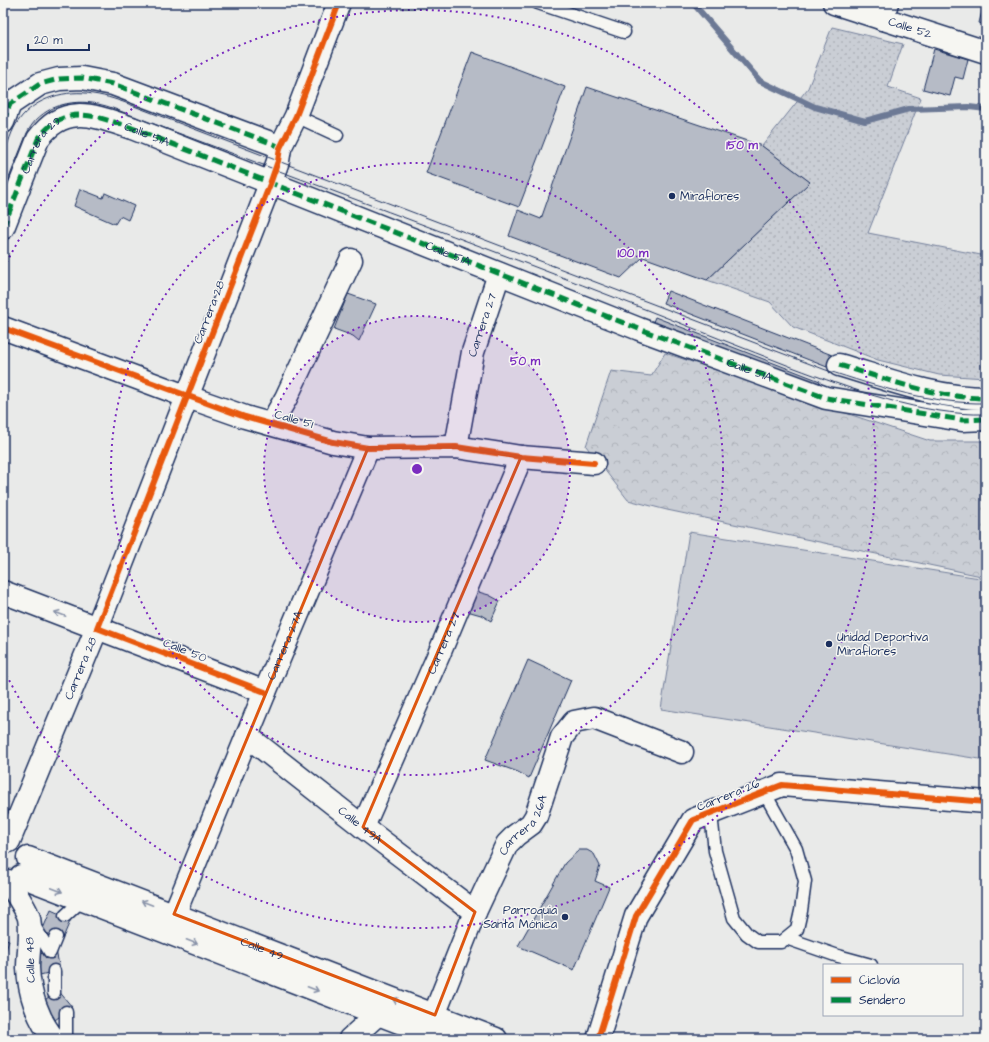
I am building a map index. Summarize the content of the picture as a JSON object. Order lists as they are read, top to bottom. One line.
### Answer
{"streets":{"street":["Calle 52","Calle 51A","Carrera 29","Carrera 28","Carrera 27","Calle 51","Carrera 27A","Calle 50","Carrera 26","Carrera 26A","Calle 49A","Calle 49","Calle 48"]},"crossings":[["Calle 51A","Carrera 29"],["Calle 51A","Carrera 28"],["Calle 51A","Carrera 27"],["Carrera 28","Calle 51"],["Carrera 28","Calle 50"],["Carrera 28","Calle 48"],["Carrera 27","Calle 51"],["Carrera 27","Calle 49A"],["Calle 51","Carrera 27A"],["Carrera 27A","Calle 50"],["Carrera 27A","Calle 49A"],["Carrera 27A","Calle 49"],["Carrera 26A","Calle 49A"],["Carrera 26A","Calle 49"],["Calle 49","Calle 48"]],"one_way":["Calle 50"],"places":["Miraflores","Unidad Deportiva Miraflores","Parroquia Santa Mónica"],"legend":["Ciclovía","Sendero"],"scale_bar":"20 m","rings":["150 m","100 m","50 m"]}
